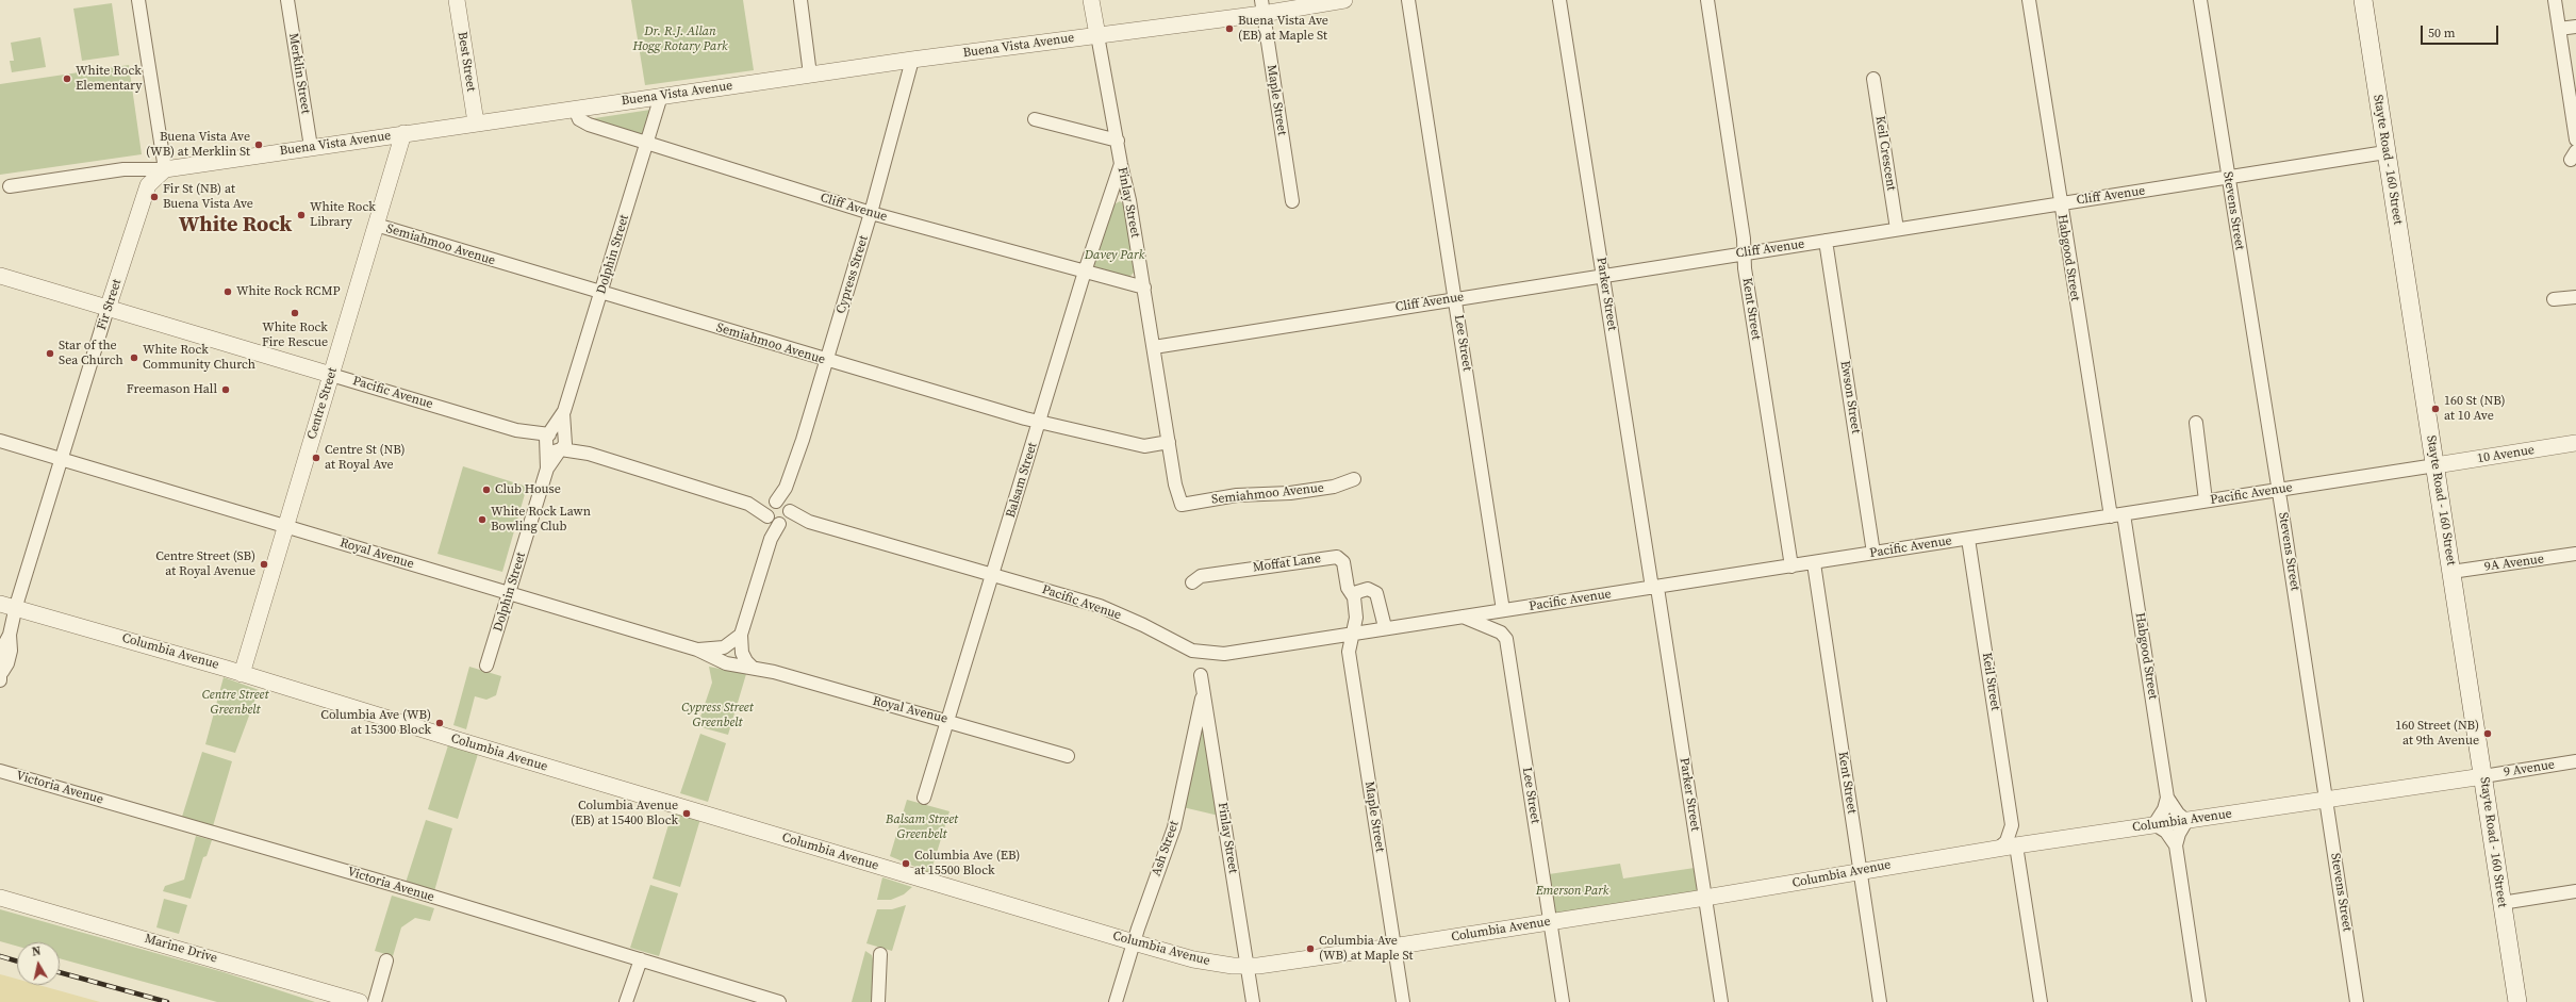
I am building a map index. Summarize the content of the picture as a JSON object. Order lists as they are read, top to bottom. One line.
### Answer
{"streets":{"main road":["Stayte Road - 160 Street"],"street":["Buena Vista Avenue","Best Street","Merklin Street","Maple Street","Keil Crescent","Cliff Avenue","Finlay Street","Stevens Street","Semiahmoo Avenue","Dolphin Street","Habgood Street","Cypress Street","Parker Street","Fir Street","Kent Street","Lee Street","Pacific Avenue","Ewson Street","Centre Street","10 Avenue","Balsam Street","Royal Avenue","Moffat Lane","9A Avenue","Columbia Avenue","Keil Street","9 Avenue","Victoria Avenue","Ash Street","Marine Drive"]},"crossings":[["Buena Vista Avenue","Best Street"],["Buena Vista Avenue","Merklin Street"],["Buena Vista Avenue","Maple Street"],["Buena Vista Avenue","Cliff Avenue"],["Buena Vista Avenue","Finlay Street"],["Buena Vista Avenue","Dolphin Street"],["Buena Vista Avenue","Cypress Street"],["Buena Vista Avenue","Fir Street"],["Buena Vista Avenue","Centre Street"],["Maple Street","Pacific Avenue"],["Maple Street","Columbia Avenue"],["Keil Crescent","Cliff Avenue"],["Stayte Road - 160 Street","Cliff Avenue"],["Stayte Road - 160 Street","Pacific Avenue"],["Stayte Road - 160 Street","10 Avenue"],["Stayte Road - 160 Street","9A Avenue"],["Stayte Road - 160 Street","Columbia Avenue"],["Stayte Road - 160 Street","9 Avenue"],["Cliff Avenue","Finlay Street"],["Cliff Avenue","Stevens Street"],["Cliff Avenue","Dolphin Street"],["Cliff Avenue","Habgood Street"],["Cliff Avenue","Cypress Street"],["Cliff Avenue","Parker Street"],["Cliff Avenue","Kent Street"],["Cliff Avenue","Lee Street"],["Cliff Avenue","Ewson Street"],["Cliff Avenue","Balsam Street"],["Finlay Street","Semiahmoo Avenue"],["Finlay Street","Balsam Street"],["Finlay Street","Columbia Avenue"],["Finlay Street","Ash Street"],["Stevens Street","Pacific Avenue"],["Stevens Street","Columbia Avenue"],["Semiahmoo Avenue","Dolphin Street"],["Semiahmoo Avenue","Cypress Street"],["Semiahmoo Avenue","Centre Street"],["Semiahmoo Avenue","Balsam Street"],["Dolphin Street","Pacific Avenue"],["Dolphin Street","Royal Avenue"],["Habgood Street","Pacific Avenue"],["Habgood Street","Columbia Avenue"],["Cypress Street","Pacific Avenue"],["Parker Street","Pacific Avenue"],["Parker Street","Columbia Avenue"],["Fir Street","Pacific Avenue"],["Fir Street","Royal Avenue"],["Fir Street","Columbia Avenue"],["Kent Street","Pacific Avenue"],["Kent Street","Columbia Avenue"],["Lee Street","Pacific Avenue"],["Lee Street","Columbia Avenue"],["Pacific Avenue","Ewson Street"],["Pacific Avenue","Centre Street"],["Pacific Avenue","10 Avenue"],["Pacific Avenue","Balsam Street"],["Pacific Avenue","Keil Street"],["Centre Street","Royal Avenue"],["Centre Street","Columbia Avenue"],["Balsam Street","Royal Avenue"],["Columbia Avenue","9 Avenue"],["Columbia Avenue","Ash Street"]],"districts":["White Rock"],"parks":["Dr. R.J. Allan Hogg Rotary Park","Davey Park","Centre Street Greenbelt","Cypress Street Greenbelt","Balsam Street Greenbelt","Emerson Park"],"places":["Buena Vista Ave (EB) at Maple St","White Rock Elementary","Buena Vista Ave (WB) at Merklin St","Fir St (NB) at Buena Vista Ave","White Rock Library","White Rock RCMP","White Rock Fire Rescue","Star of the Sea Church","White Rock Community Church","Freemason Hall","160 St (NB) at 10 Ave","Centre St (NB) at Royal Ave","Club House","White Rock Lawn Bowling Club","Centre Street (SB) at Royal Avenue","Columbia Ave (WB) at 15300 Block","160 Street (NB) at 9th Avenue","Columbia Avenue (EB) at 15400 Block","Columbia Ave (EB) at 15500 Block","Columbia Ave (WB) at Maple St"],"scale_bar":"50 m","north":"top"}
